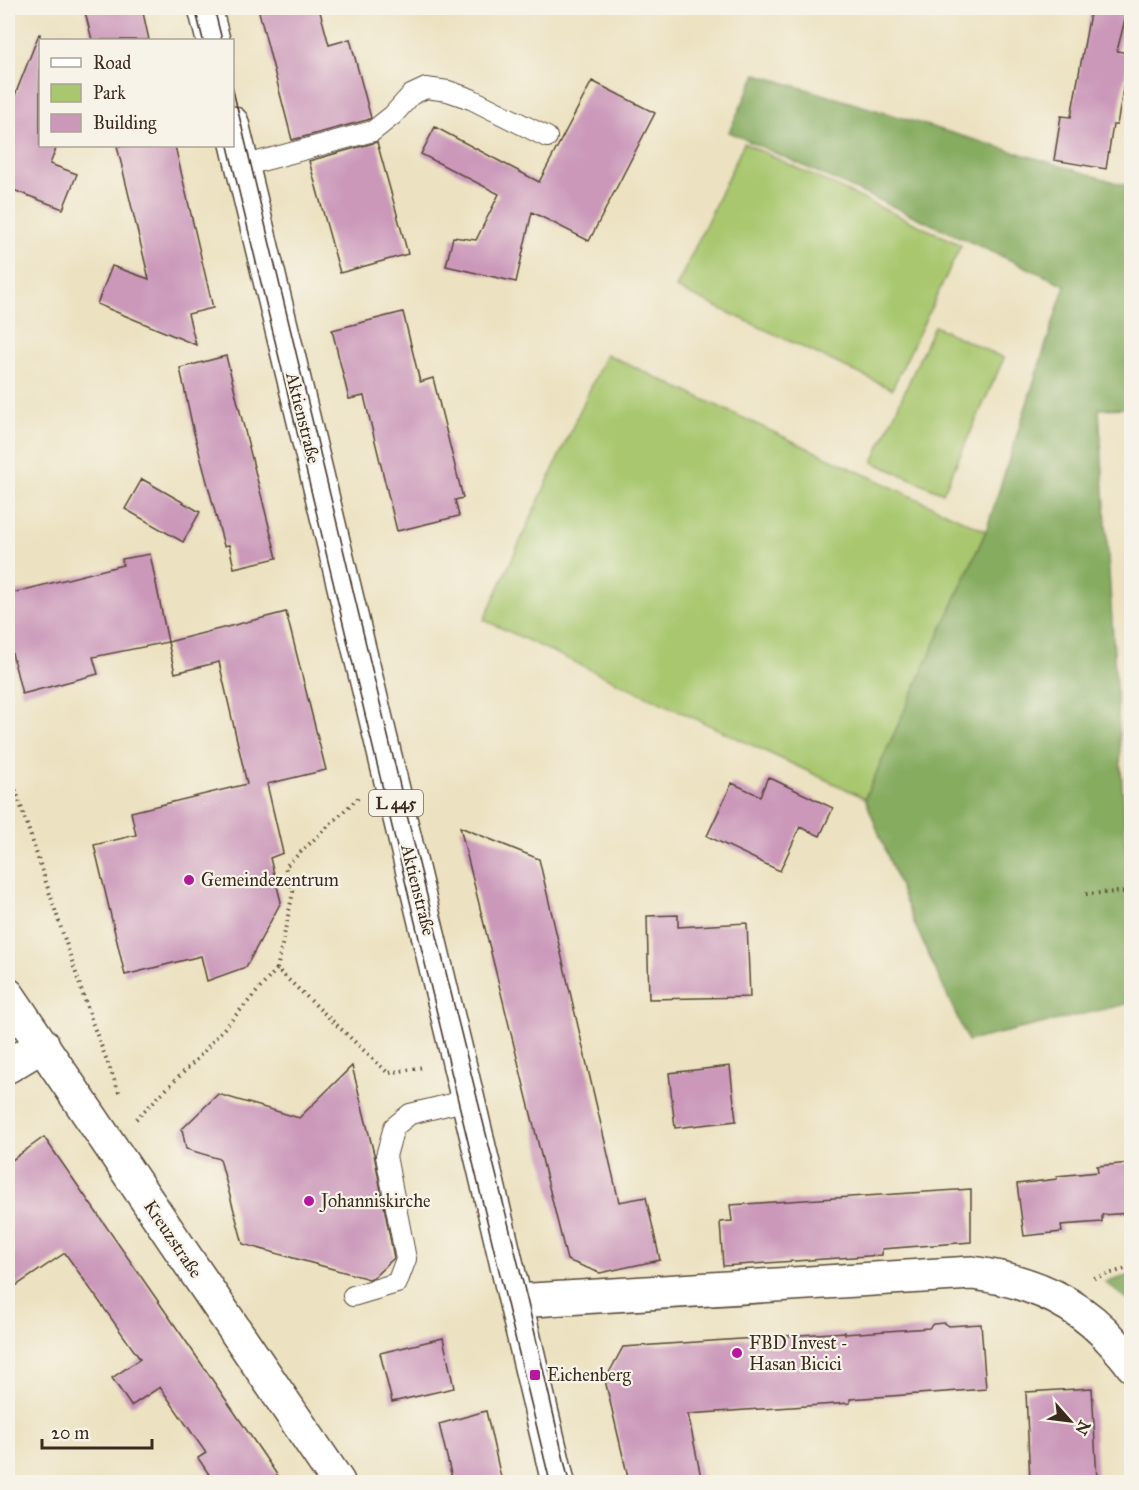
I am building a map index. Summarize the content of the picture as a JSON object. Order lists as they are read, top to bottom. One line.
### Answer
{"streets":{"main road":["Aktienstraße","L 445","Kreuzstraße"]},"places":{"other":["Gemeindezentrum","Johanniskirche","FBD Invest - Hasan Bicici"],"transit":["Eichenberg"]},"legend":["Road","Park","Building"],"scale_bar":"20 m","north":"bottom right"}
